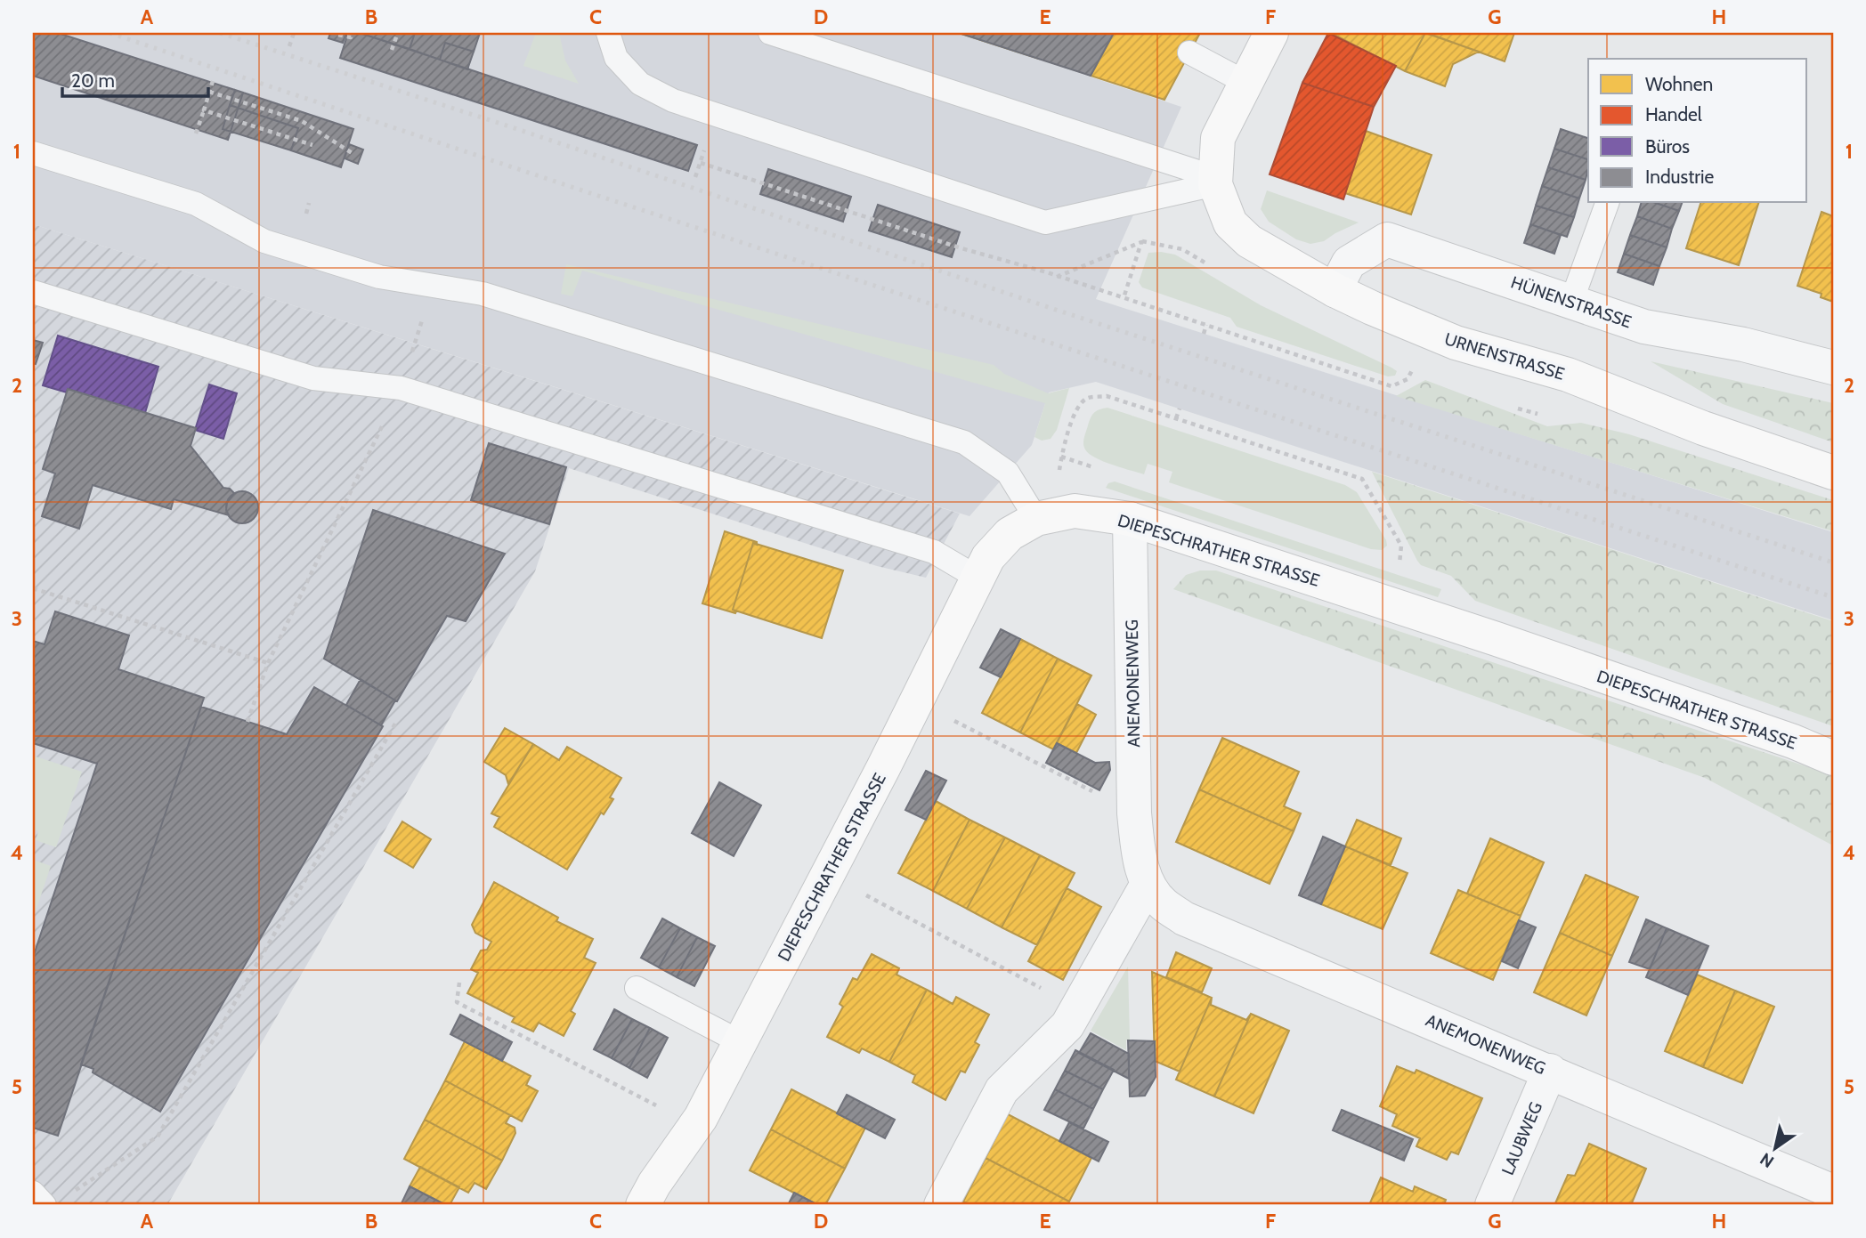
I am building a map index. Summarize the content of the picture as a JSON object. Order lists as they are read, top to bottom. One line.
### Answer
{"streets":{"street":["HÜNENSTRASSE","URNENSTRASSE","DIEPESCHRATHER STRASSE","ANEMONENWEG","LAUBWEG"]},"crossings":[["HÜNENSTRASSE","URNENSTRASSE"],["DIEPESCHRATHER STRASSE","ANEMONENWEG"],["ANEMONENWEG","LAUBWEG"]],"legend":["Wohnen","Handel","Büros","Industrie"],"scale_bar":"20 m","north":"bottom left","grid":{"columns":["A","B","C","D","E","F","G","H"],"rows":["1","2","3","4","5"]}}
